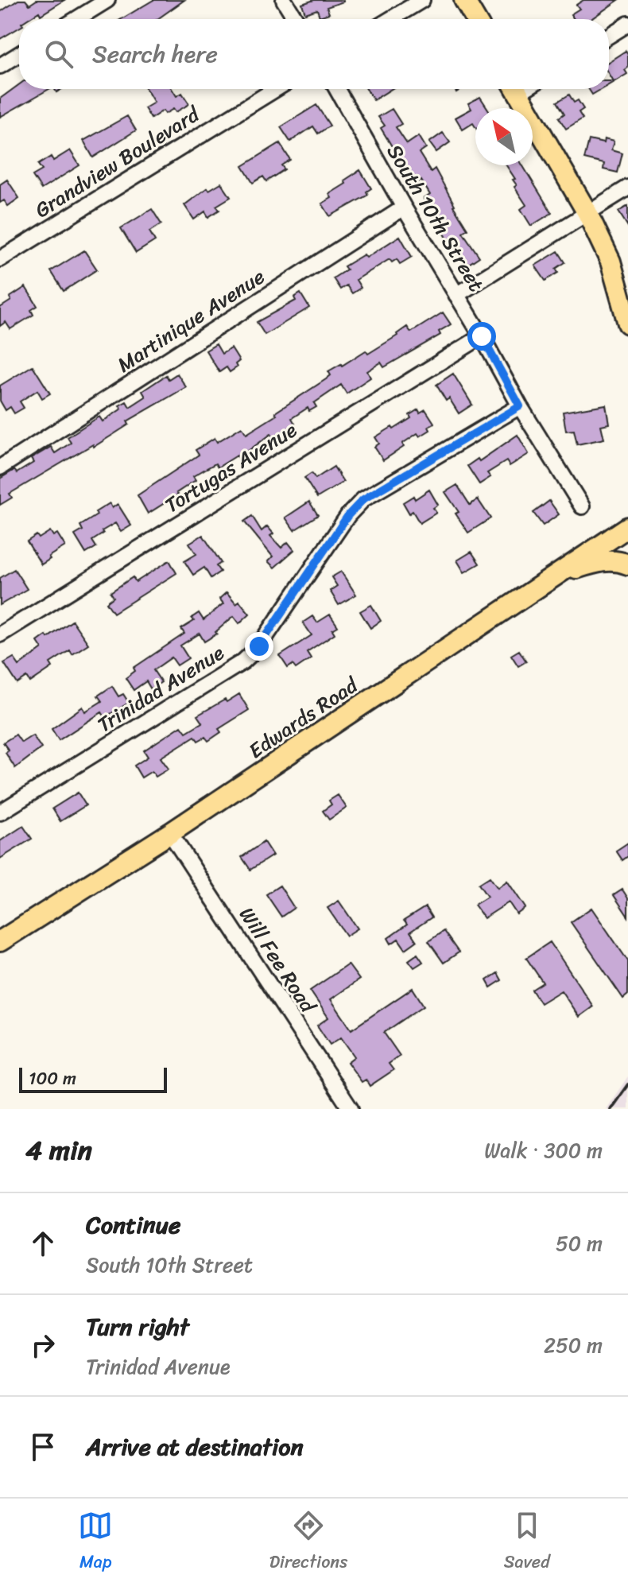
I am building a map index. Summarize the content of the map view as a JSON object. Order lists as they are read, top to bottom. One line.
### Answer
{"streets":{"main road":["Edwards Road"],"street":["Grandview Boulevard","South 10th Street","Martinique Avenue","Tortugas Avenue","Trinidad Avenue","Will Fee Road"]},"crossings":[["South 10th Street","Martinique Avenue"],["South 10th Street","Tortugas Avenue"],["South 10th Street","Trinidad Avenue"],["Edwards Road","Will Fee Road"]],"scale_bar":"100 m","north":"top left","page":{"search":"Search here","scale":"100 m","heading":["4 min","Walk · 300 m"],"list":[["Continue","South 10th Street","50 m"],["Turn right","Trinidad Avenue","250 m"],"Arrive at destination"],"nav":["Map","Directions","Saved"]}}
